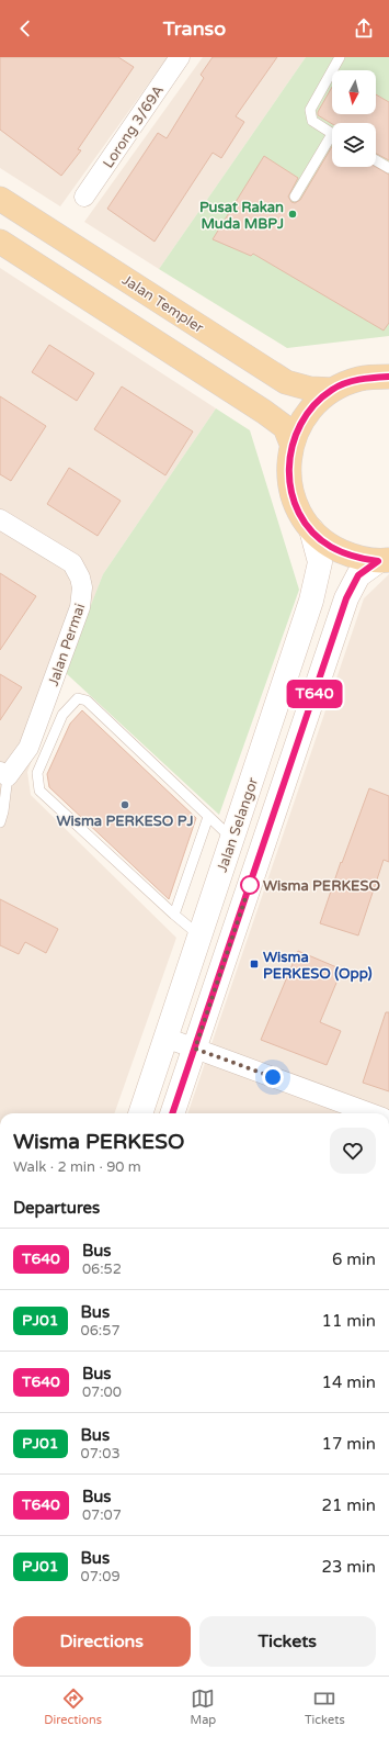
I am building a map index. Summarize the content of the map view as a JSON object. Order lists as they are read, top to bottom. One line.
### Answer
{"streets":{"main road":["Jalan Templer","Jalan Selangor"],"street":["Lorong 3/69A","Jalan Permai"]},"places":{"other":["Pusat Rakan Muda MBPJ","Wisma PERKESO PJ","Wisma PERKESO"],"transit":["Wisma PERKESO (Opp)"]},"lines":["bus line T640"],"north":"bottom","page":{"header":"Transo","on_map":"T640","heading":[["Wisma PERKESO","Walk · 2 min · 90 m"],"Departures"],"list":[{"mark":"T640","name":"Bus","note":"06:52","value":"6 min"},{"mark":"PJ01","name":"Bus","note":"06:57","value":"11 min"},{"mark":"T640","name":"Bus","note":"07:00","value":"14 min"},{"mark":"PJ01","name":"Bus","note":"07:03","value":"17 min"},{"mark":"T640","name":"Bus","note":"07:07","value":"21 min"},{"mark":"PJ01","name":"Bus","note":"07:09","value":"23 min"}],"buttons":["Directions","Tickets"],"tabs":["Directions","Map","Tickets"]}}
